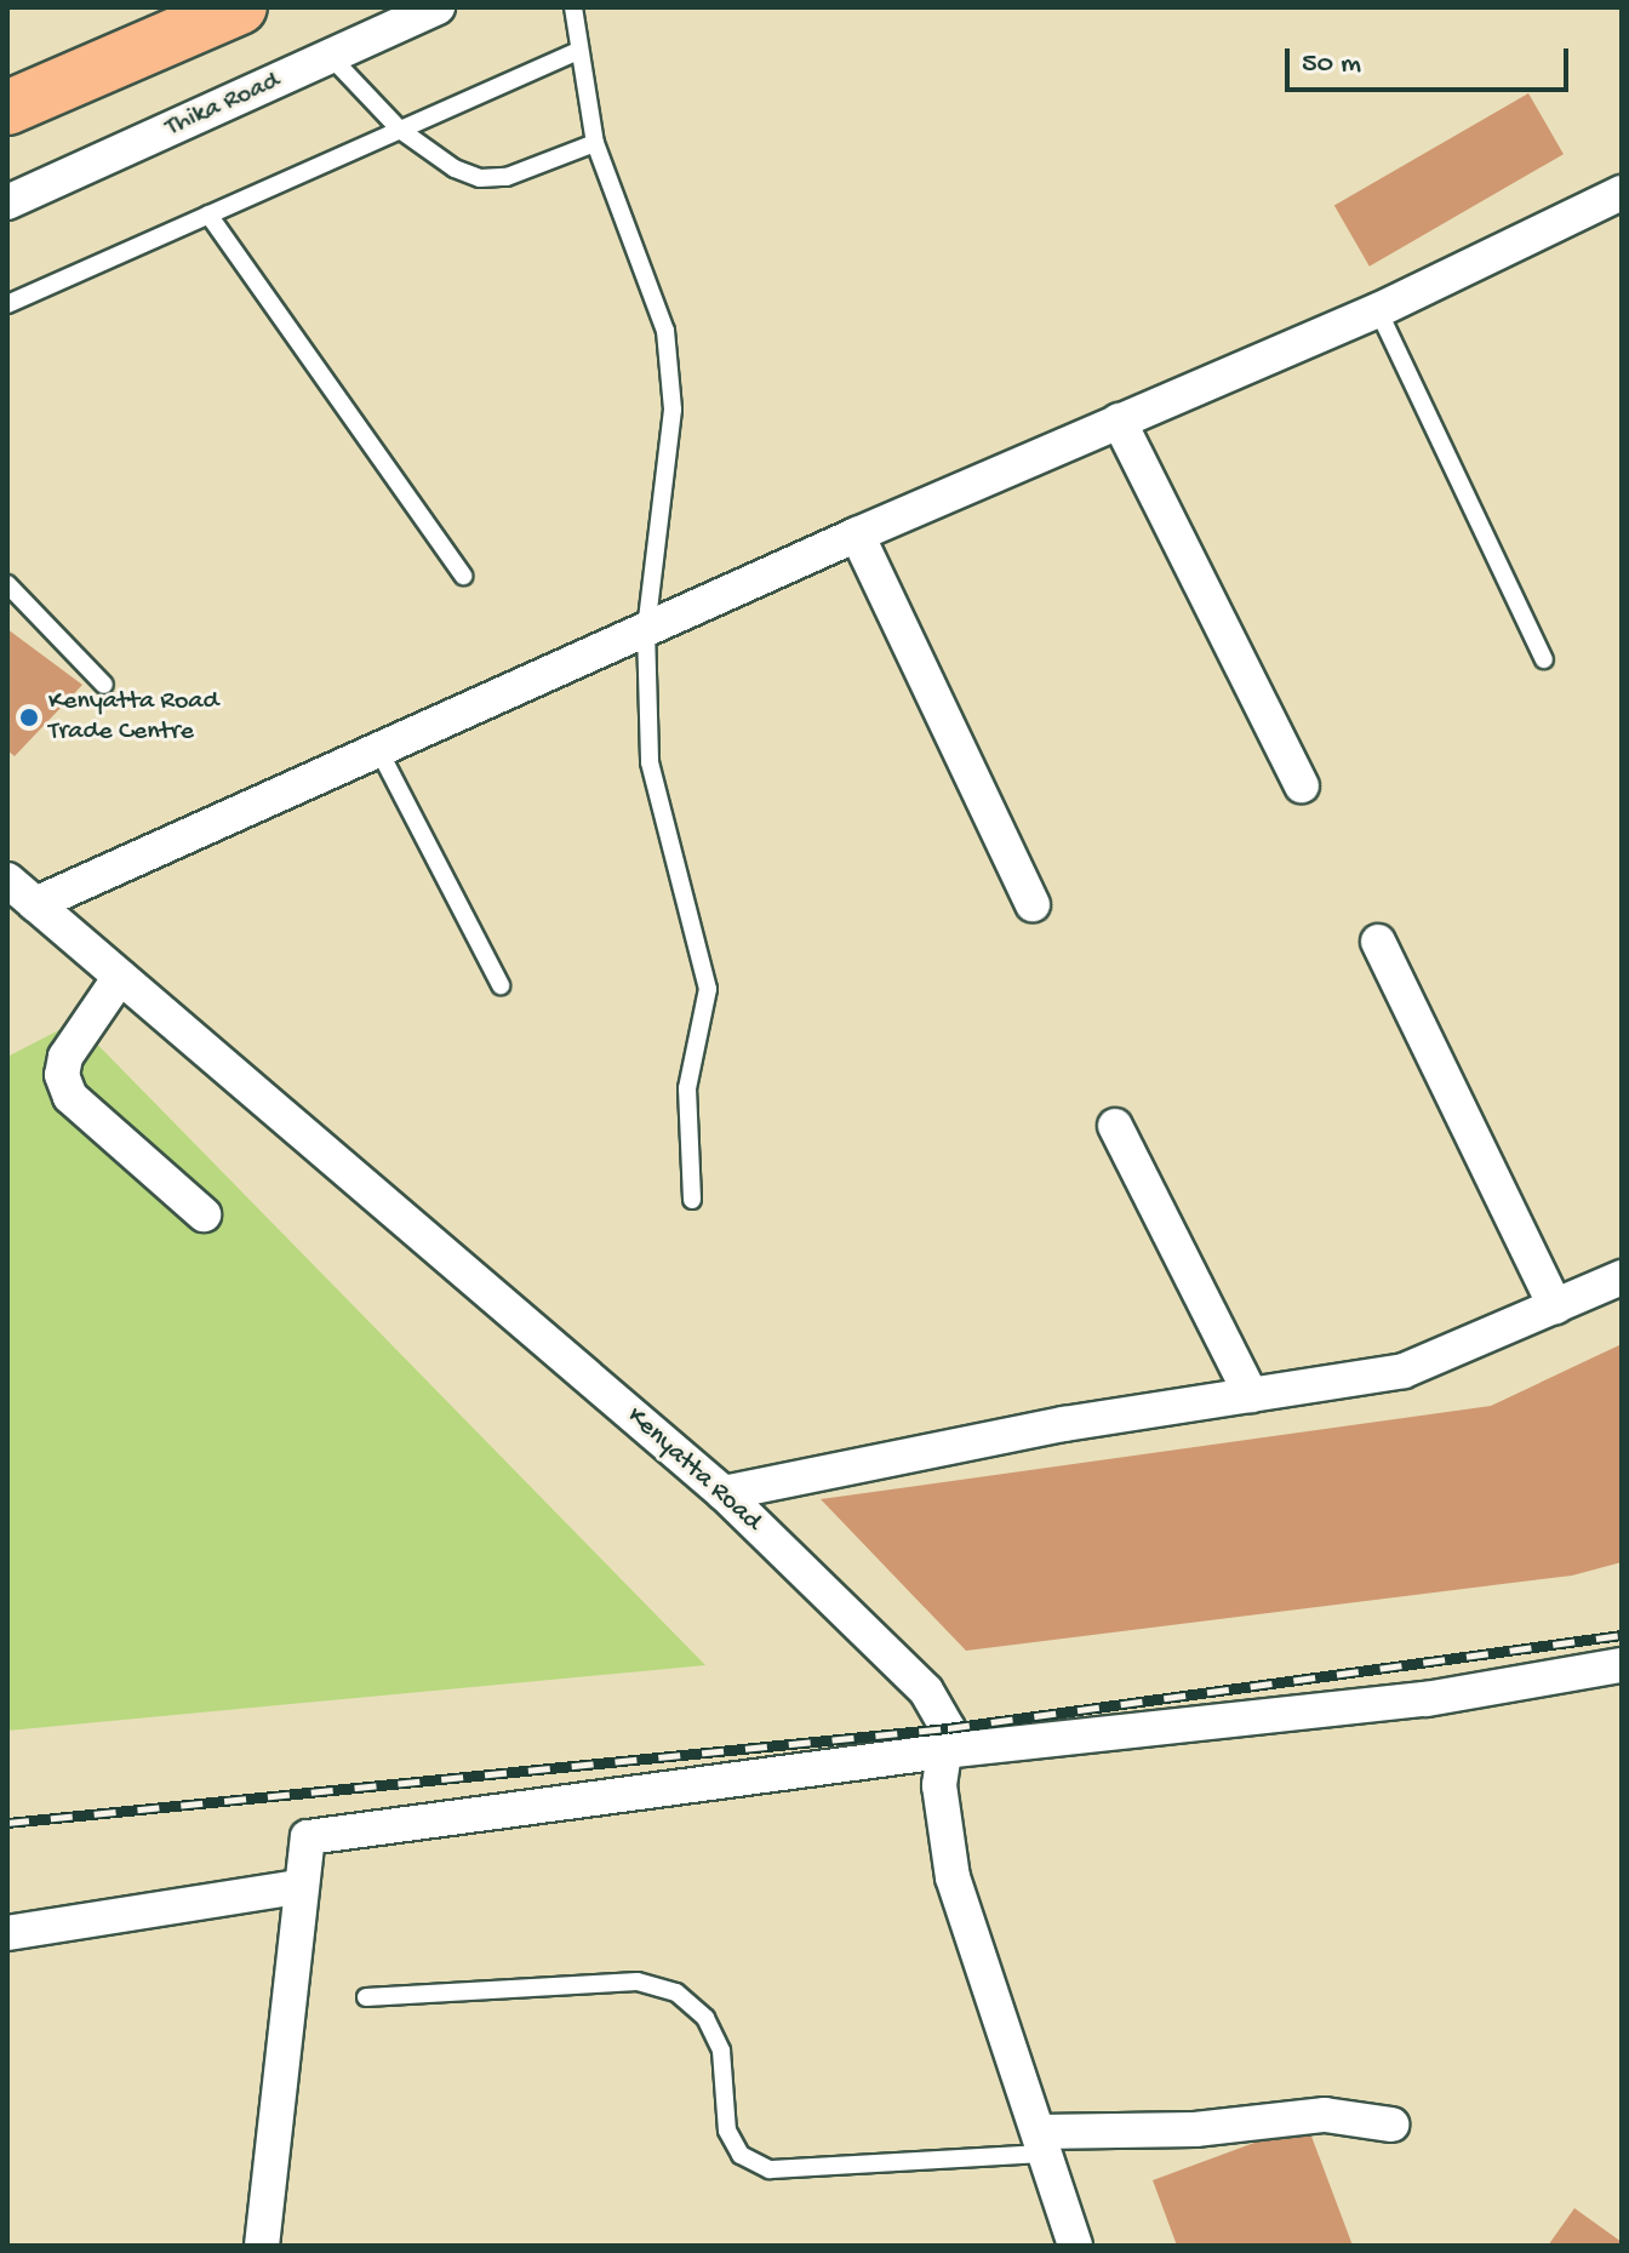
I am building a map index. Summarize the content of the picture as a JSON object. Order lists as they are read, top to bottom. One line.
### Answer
{"streets":{"street":["Thika Road","Kenyatta Road"]},"places":["Kenyatta Road Trade Centre"],"scale_bar":"50 m"}
